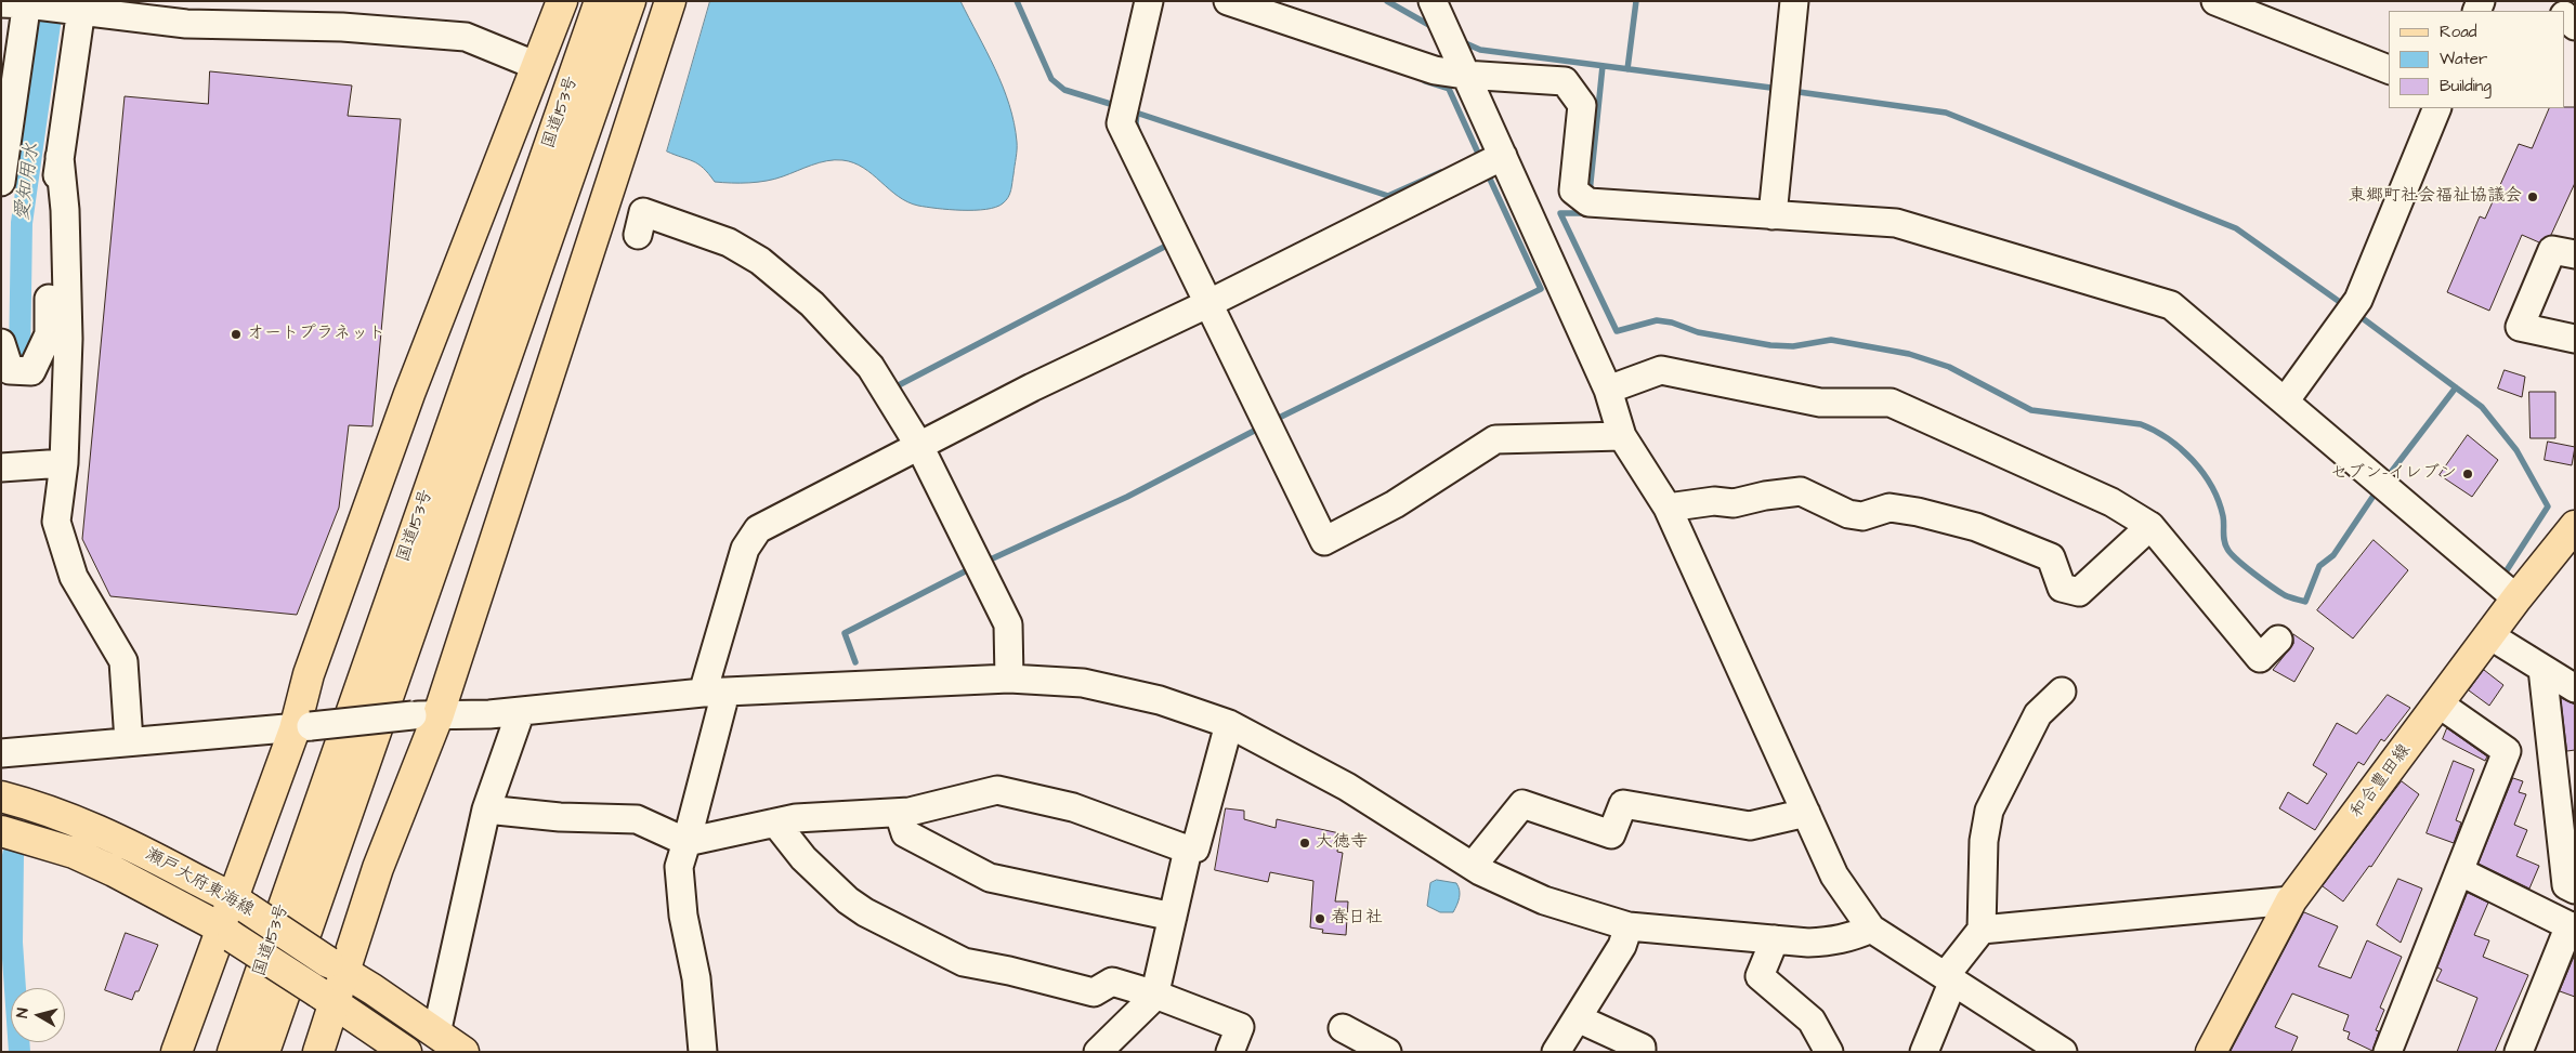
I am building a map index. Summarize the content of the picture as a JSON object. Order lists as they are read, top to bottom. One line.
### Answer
{"streets":{"main road":["国道153号","和合豊田線","瀬戸大府東海線"]},"water":["愛知用水"],"places":["東郷町社会福祉協議会","オートプラネット","セブン-イレブン","大徳寺","春日社"],"legend":["Road","Water","Building"],"north":"left"}
